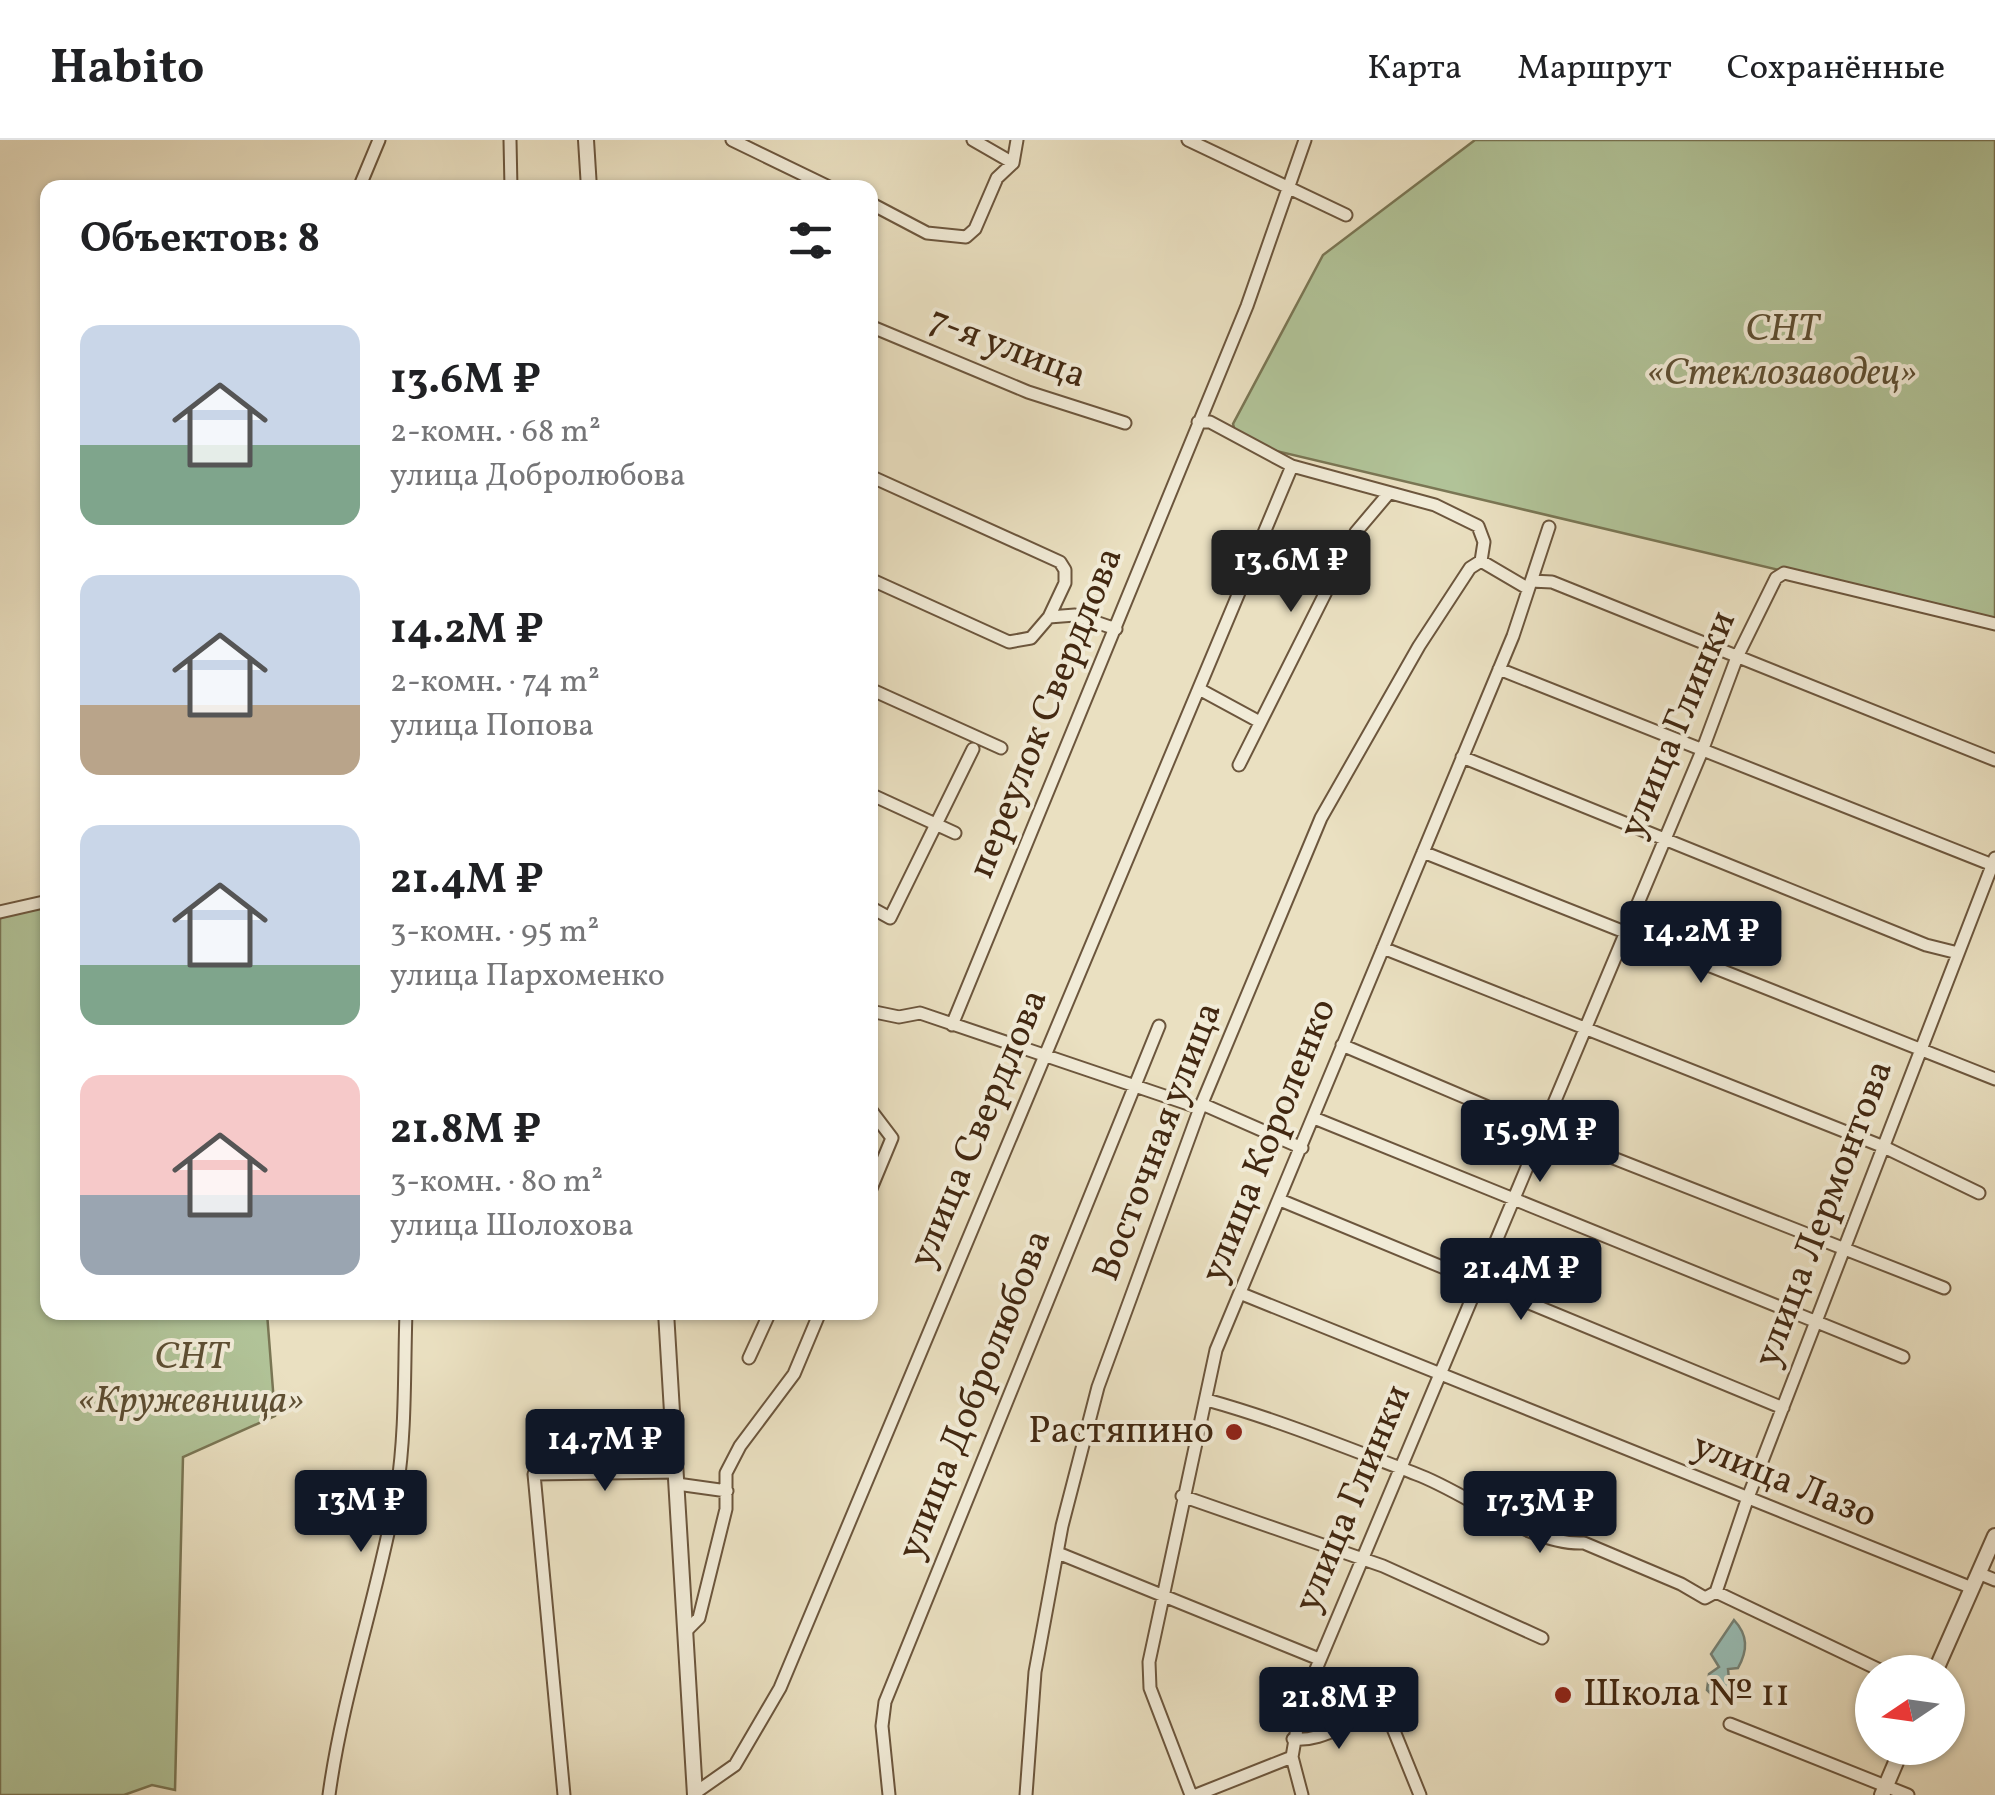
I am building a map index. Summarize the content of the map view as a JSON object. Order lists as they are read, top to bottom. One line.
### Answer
{"streets":{"street":["7-я улица","переулок Свердлова","улица Глинки","улица Свердлова","улица Короленко","Восточная улица","улица Лермонтова","улица Добролюбова","улица Лазо"]},"crossings":[["улица Глинки","улица Лазо"],["улица Короленко","улица Лазо"],["улица Лермонтова","улица Лазо"]],"parks":["СНТ «Стеклозаводец»","СНТ «Кружевница»"],"places":["Растяпино","Школа № 11"],"north":"left","page":{"header":"Habito","nav":["Карта","Маршрут","Сохранённые"],"heading":"Объектов: 8","list":[{"name":"13.6M ₽","note":"2-комн. · 68 m² · улица Добролюбова"},{"name":"14.2M ₽","note":"2-комн. · 74 m² · улица Попова"},{"name":"21.4M ₽","note":"3-комн. · 95 m² · улица Пархоменко"},{"name":"21.8M ₽","note":"3-комн. · 80 m² · улица Шолохова"}],"price":["13.6M ₽","14.2M ₽","15.9M ₽","21.4M ₽","14.7M ₽","13M ₽","17.3M ₽","21.8M ₽"]}}
